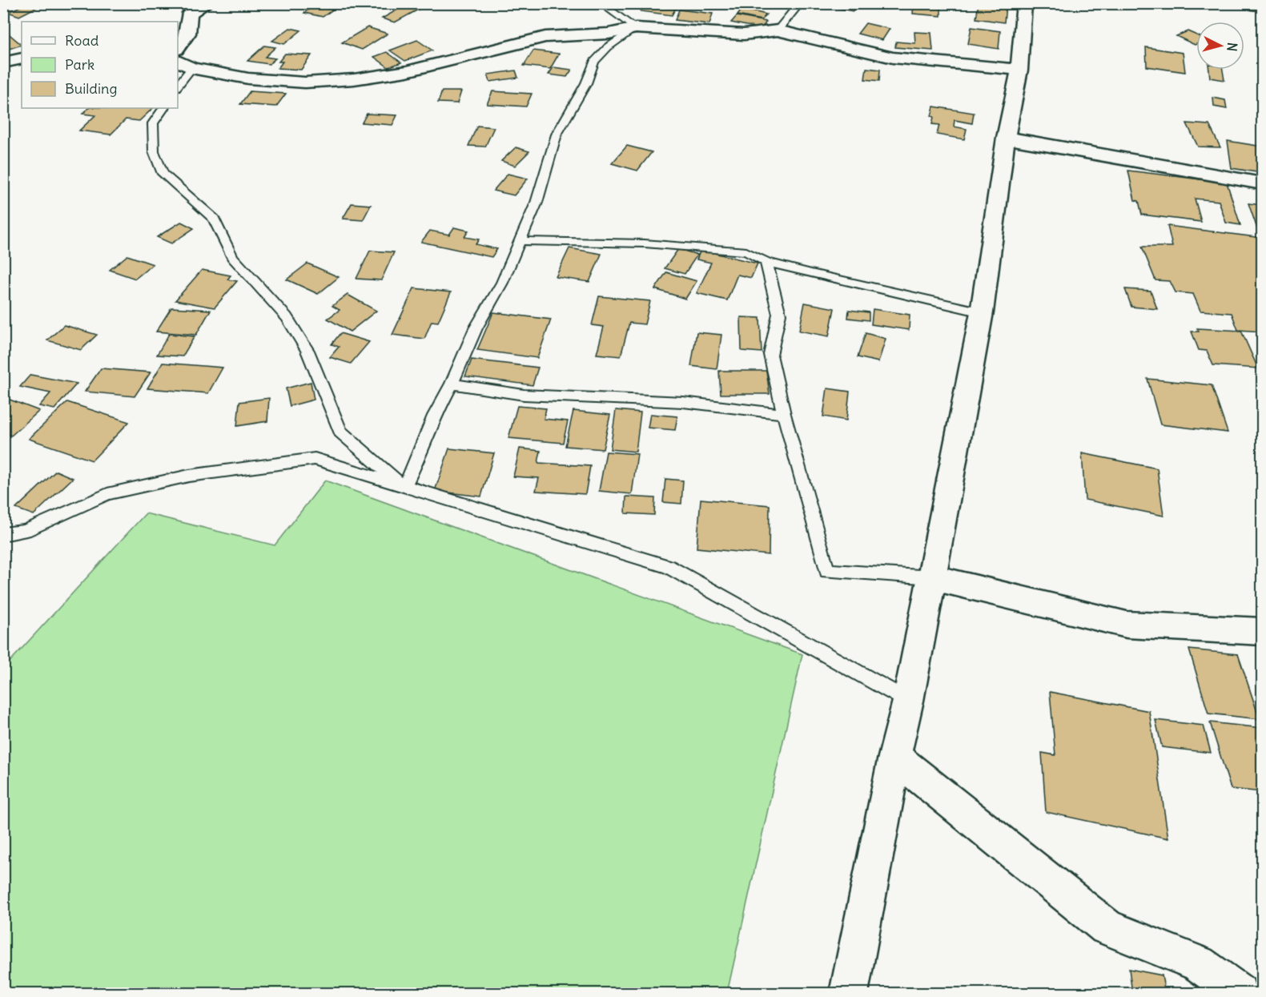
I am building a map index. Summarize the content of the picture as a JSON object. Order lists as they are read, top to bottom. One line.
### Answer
{"legend":["Road","Park","Building"],"north":"right"}
